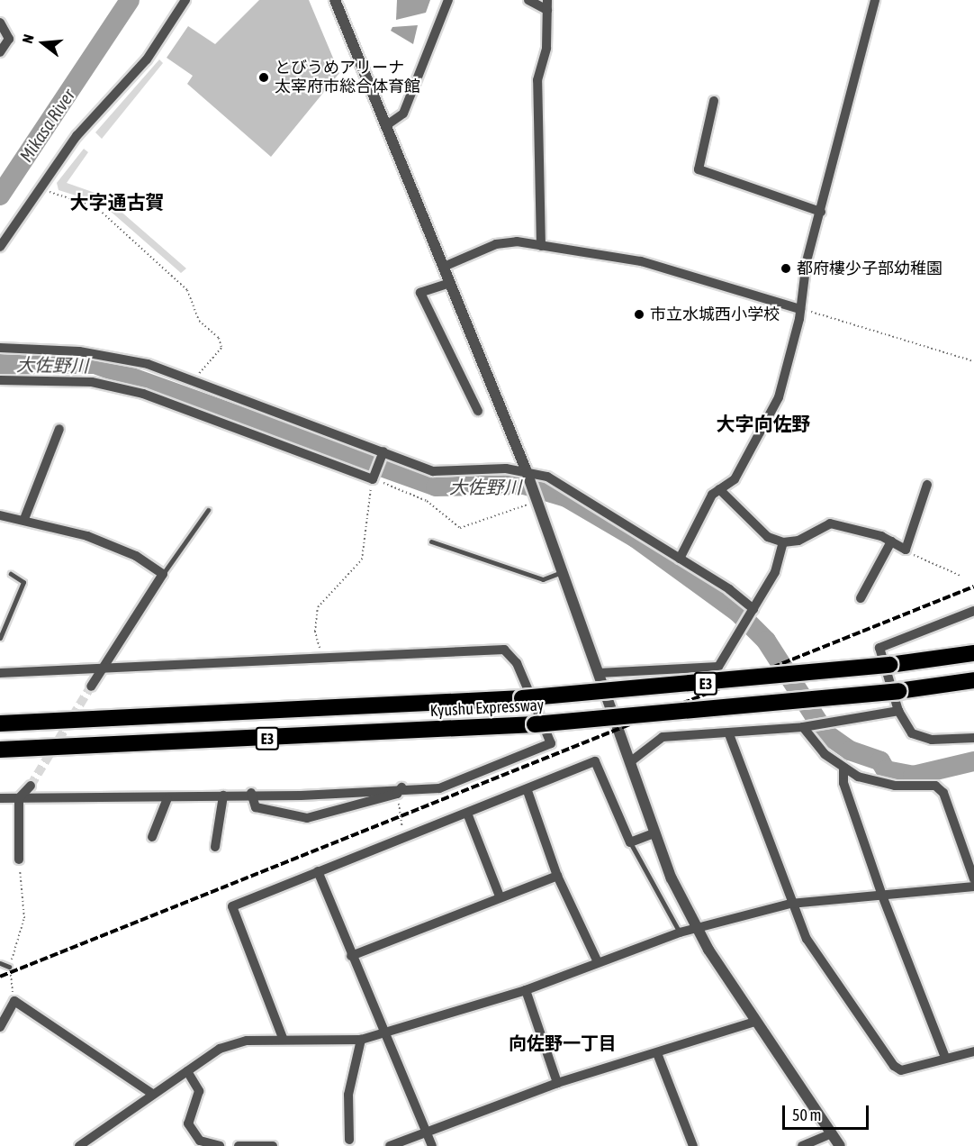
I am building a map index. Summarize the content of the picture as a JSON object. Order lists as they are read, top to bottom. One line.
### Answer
{"streets":{"highway":["E3","Kyushu Expressway"]},"districts":["大字通古賀","大字向佐野","向佐野一丁目"],"water":["Mikasa River","大佐野川"],"places":["とびうめアリーナ 太宰府市総合体育館","都府樓少子部幼稚園","市立水城西小学校"],"scale_bar":"50 m","north":"left"}
